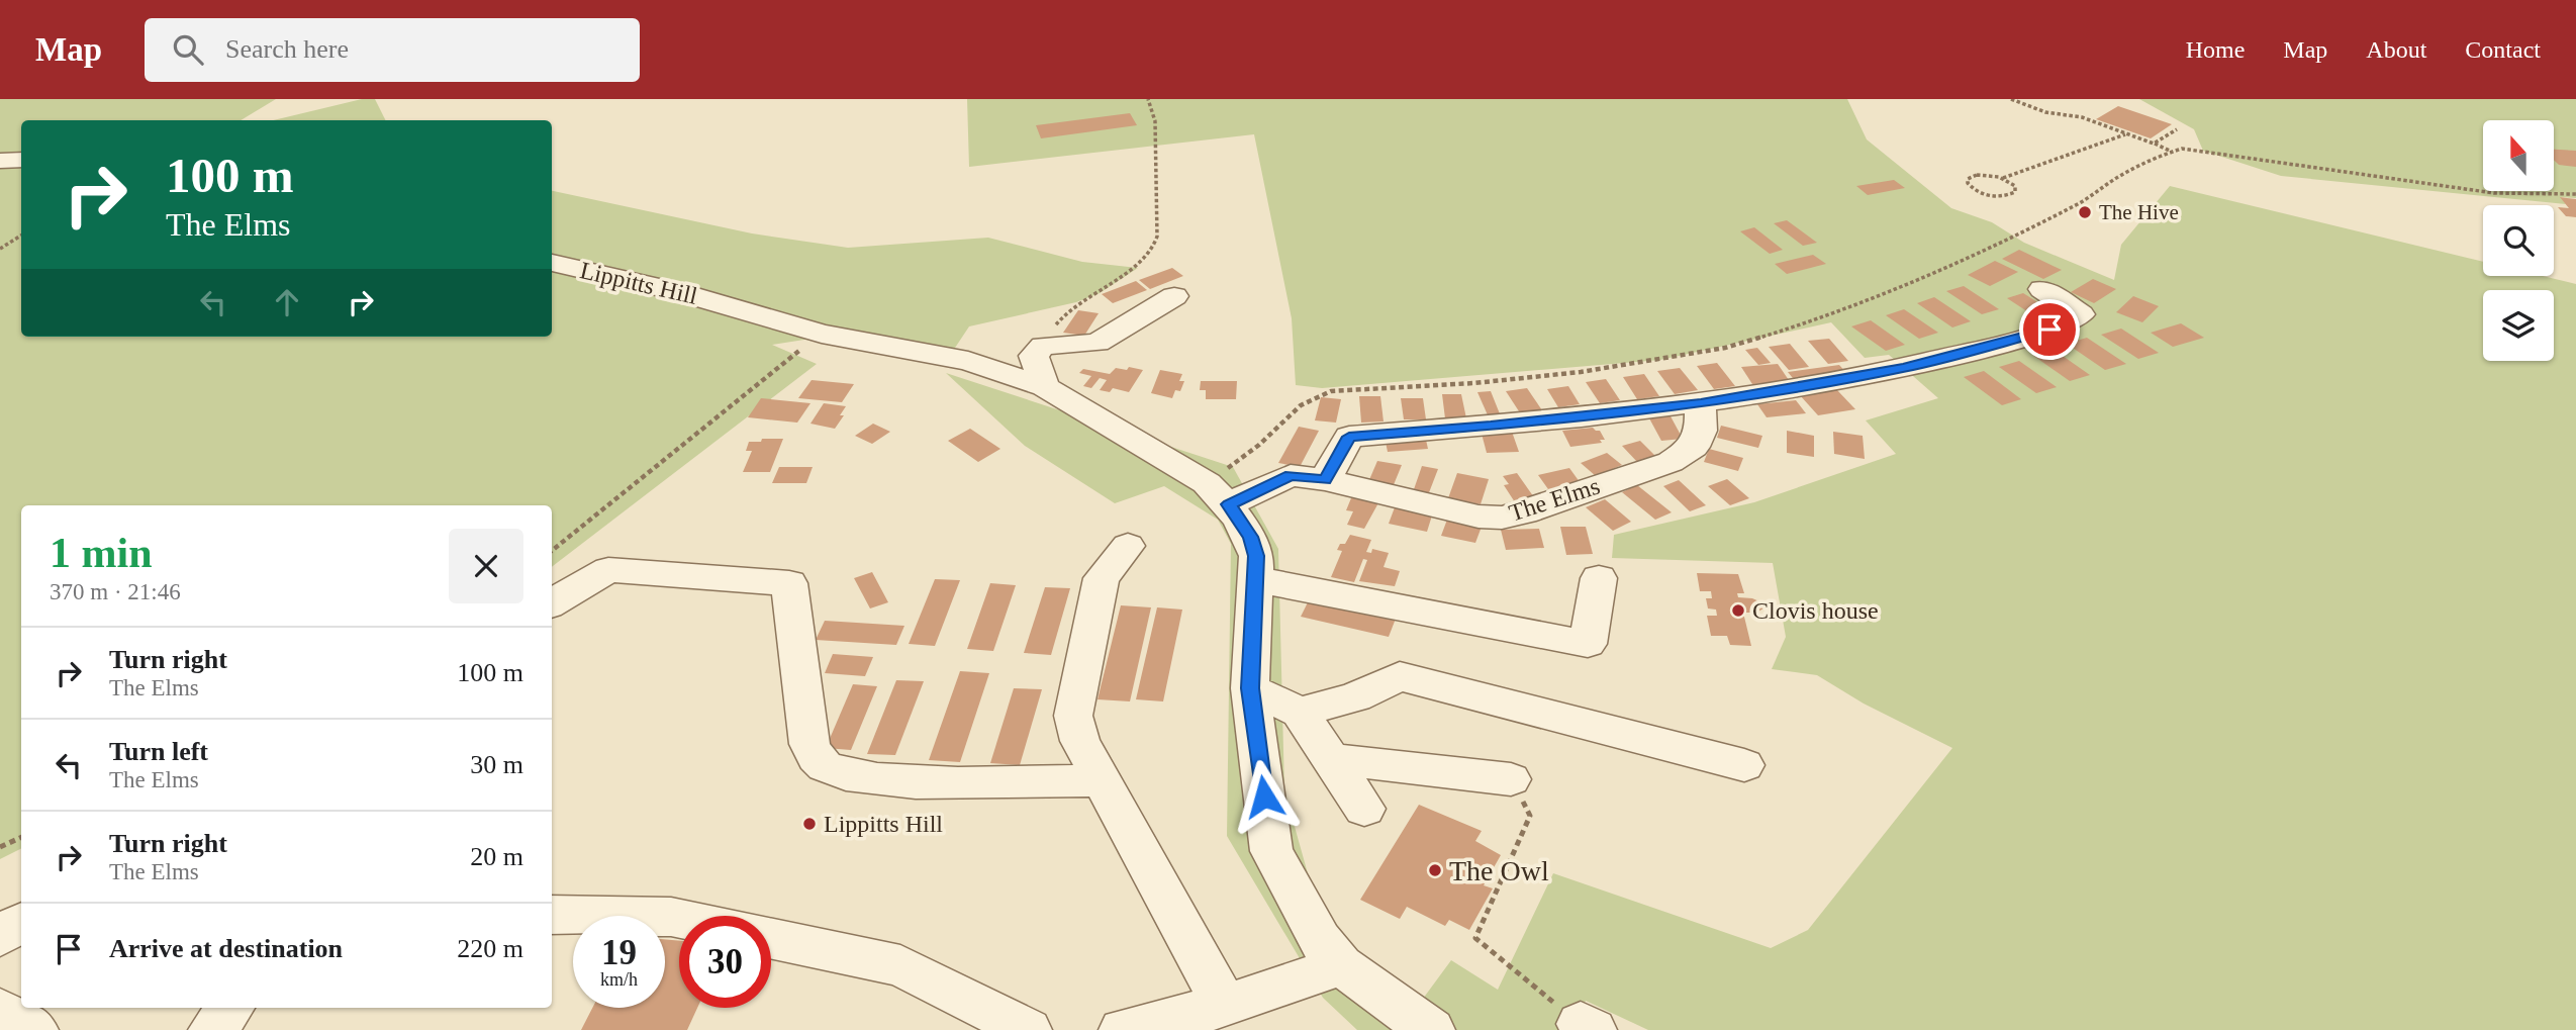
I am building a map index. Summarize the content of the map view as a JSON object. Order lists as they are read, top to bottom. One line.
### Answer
{"streets":{"street":["Lippitts Hill","The Elms"]},"crossings":[["Lippitts Hill","The Elms"]],"places":["The Hive","Clovis house","Lippitts Hill","The Owl"],"north":"top","page":{"header":"Map","search":"Search here","nav":["Home","Map","About","Contact"],"turn":["100 m","The Elms"],"heading":["1 min","370 m · 21:46"],"list":[{"name":"Turn right","note":"The Elms","value":"100 m"},{"name":"Turn left","note":"The Elms","value":"30 m"},{"name":"Turn right","note":"The Elms","value":"20 m"},{"name":"Arrive at destination","value":"220 m"}],"speed":"19 km/h","limit":"30"}}
